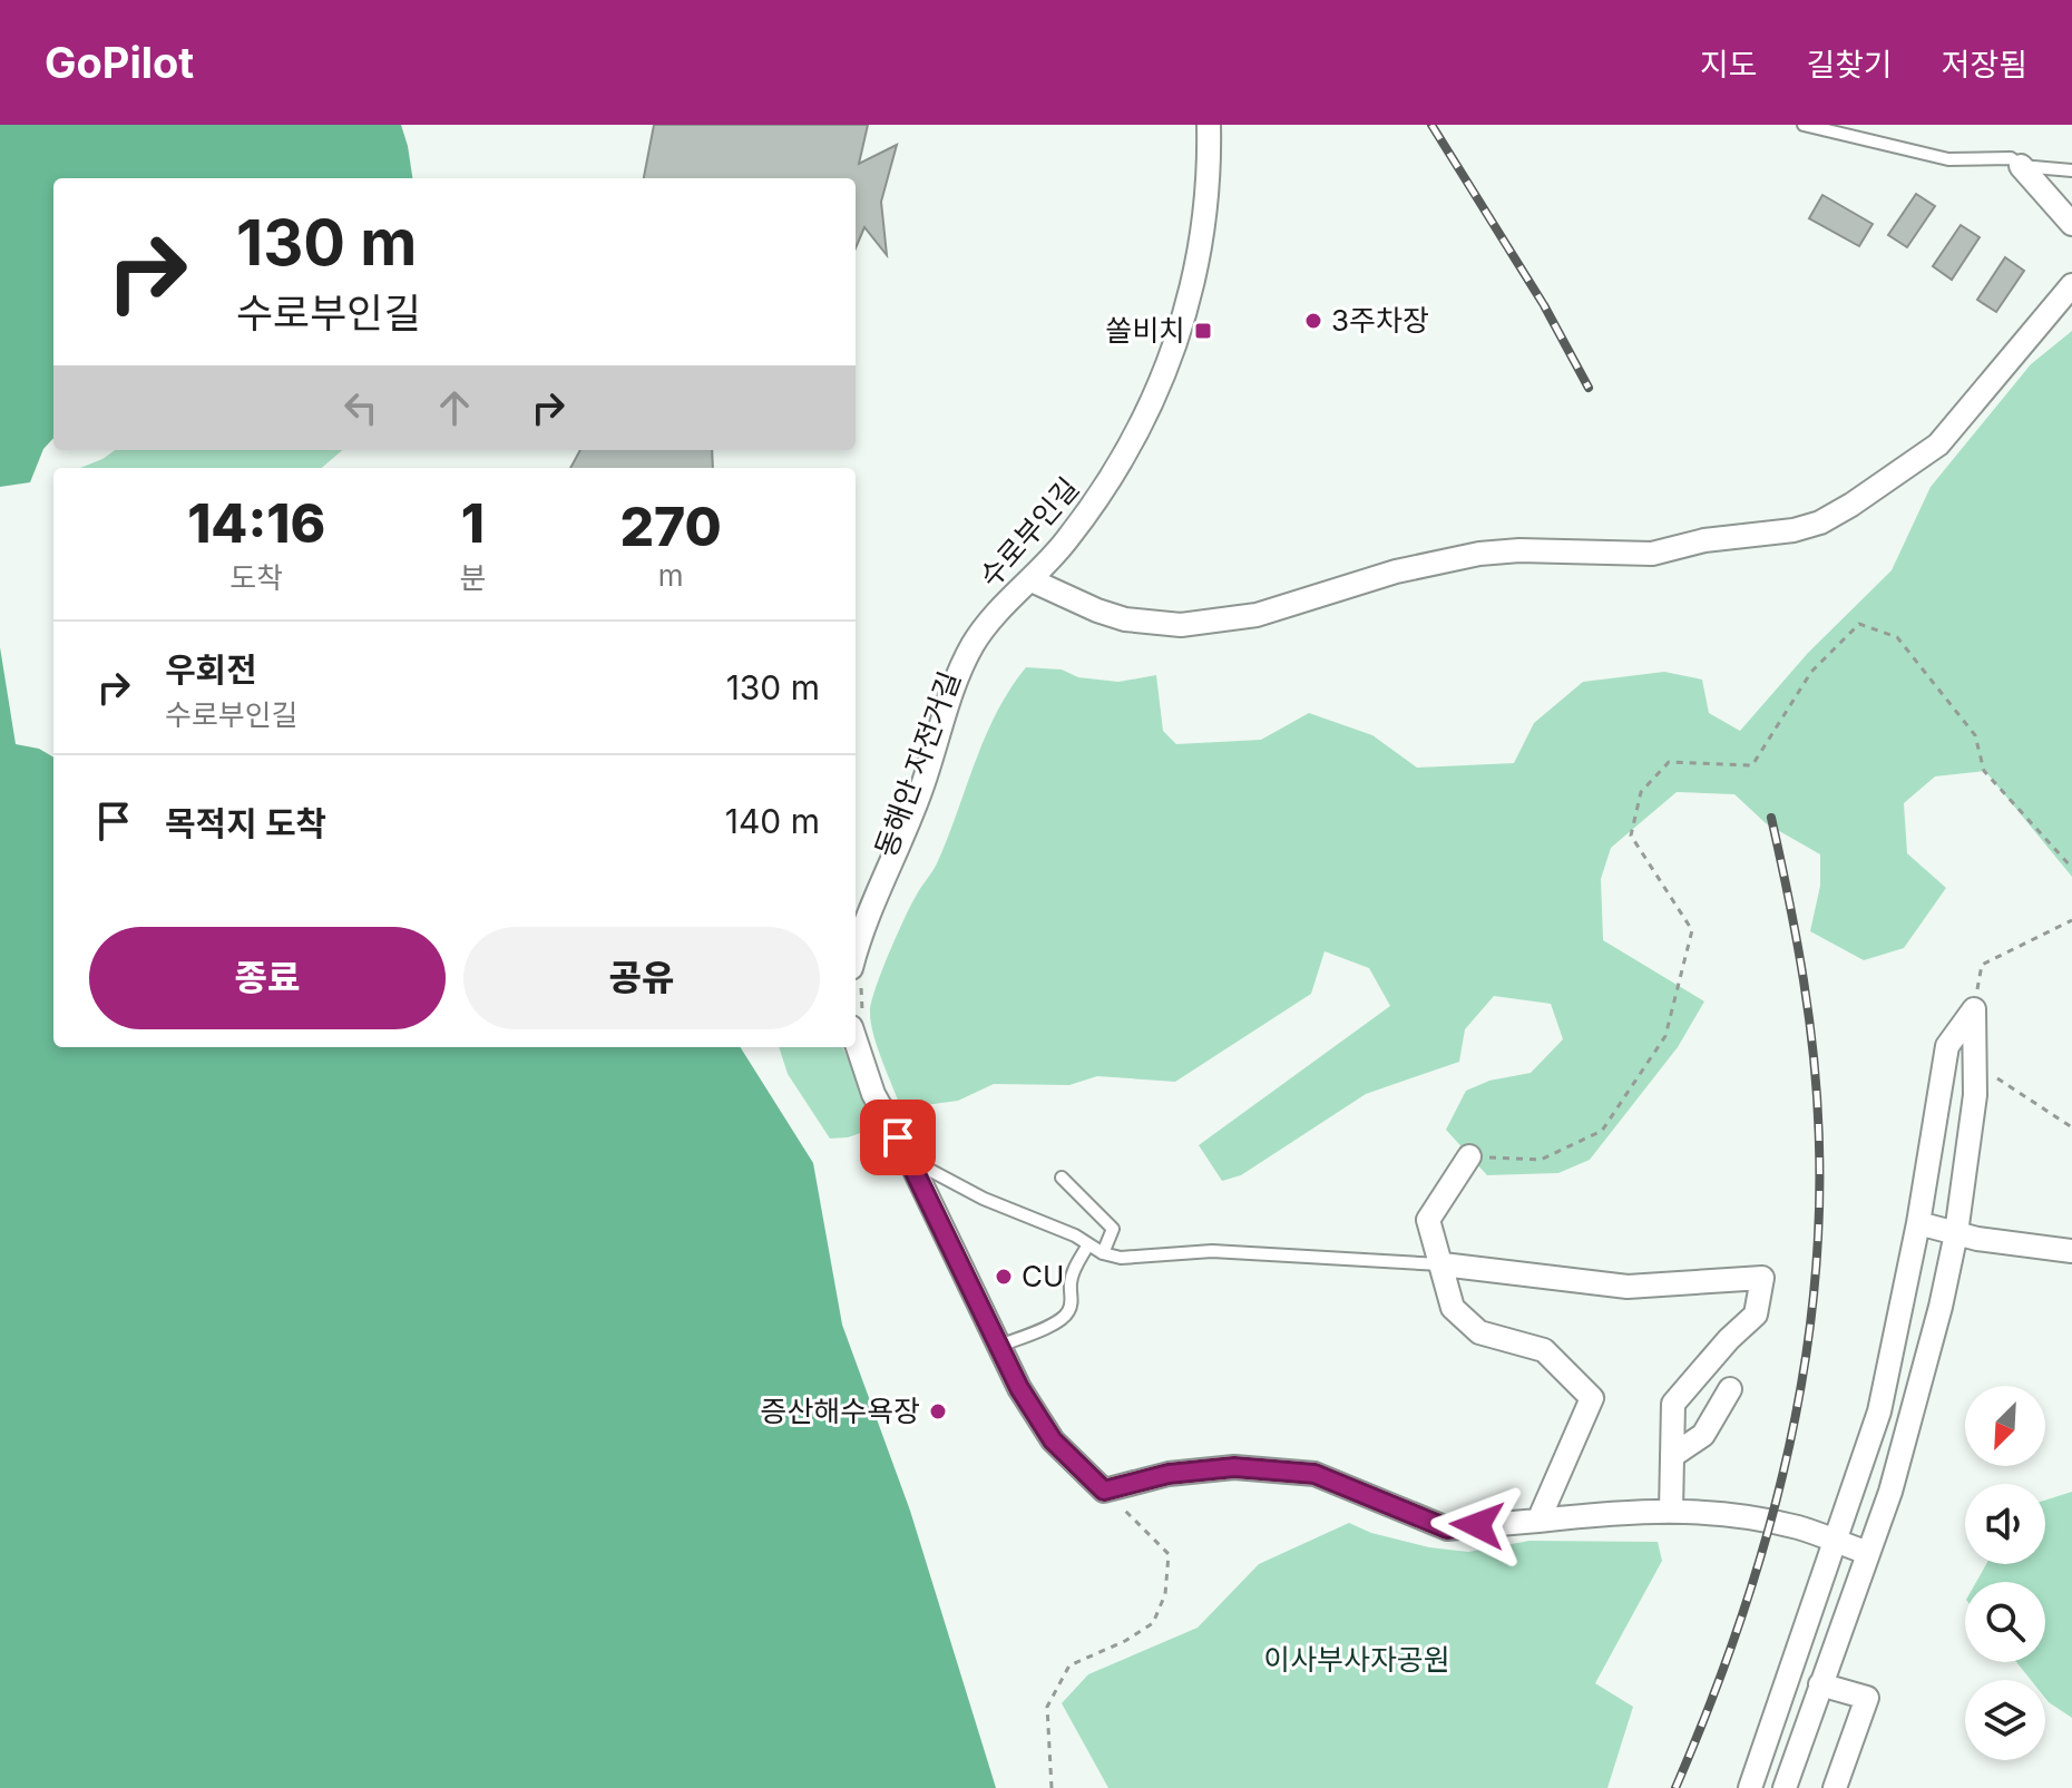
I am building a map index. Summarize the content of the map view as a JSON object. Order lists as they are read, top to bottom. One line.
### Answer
{"streets":{"street":["수로부인길"]},"parks":["이사부사자공원"],"places":{"other":["3주차장","CU","증산해수욕장"],"transit":["쏠비치"]},"north":"bottom left","page":{"header":"GoPilot","nav":["지도","길찾기","저장됨"],"turn":["130 m","수로부인길"],"eta":["14:16","도착","1","분","270","m"],"list":[{"name":"우회전","note":"수로부인길","value":"130 m"},{"name":"목적지 도착","value":"140 m"}],"buttons":["종료","공유"]}}
